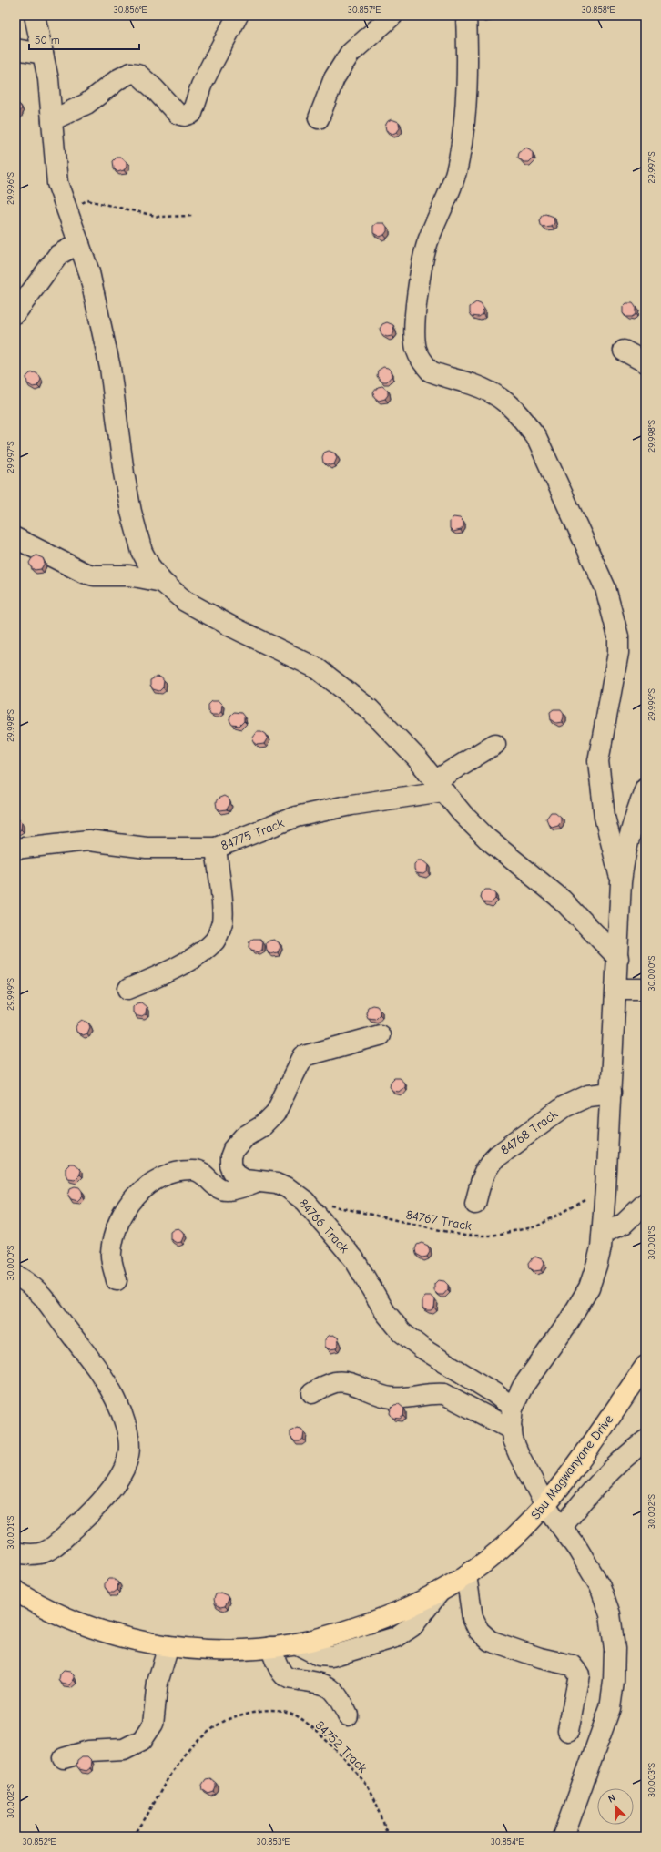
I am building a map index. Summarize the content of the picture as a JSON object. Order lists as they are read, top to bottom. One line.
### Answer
{"streets":{"main road":["Sbu Magwanyane Drive"],"street":["84775 Track","84768 Track","84766 Track"],"path":["84767 Track","84752 Track"]},"crossings":[["84767 Track","84766 Track"]],"scale_bar":"50 m","north":"top left","coordinates":["30.856°E","30.857°E","30.858°E","29.997°S","29.996°S","29.998°S","29.999°S","30.000°S","30.001°S","30.002°S","30.003°S","30.852°E","30.853°E","30.854°E"]}
